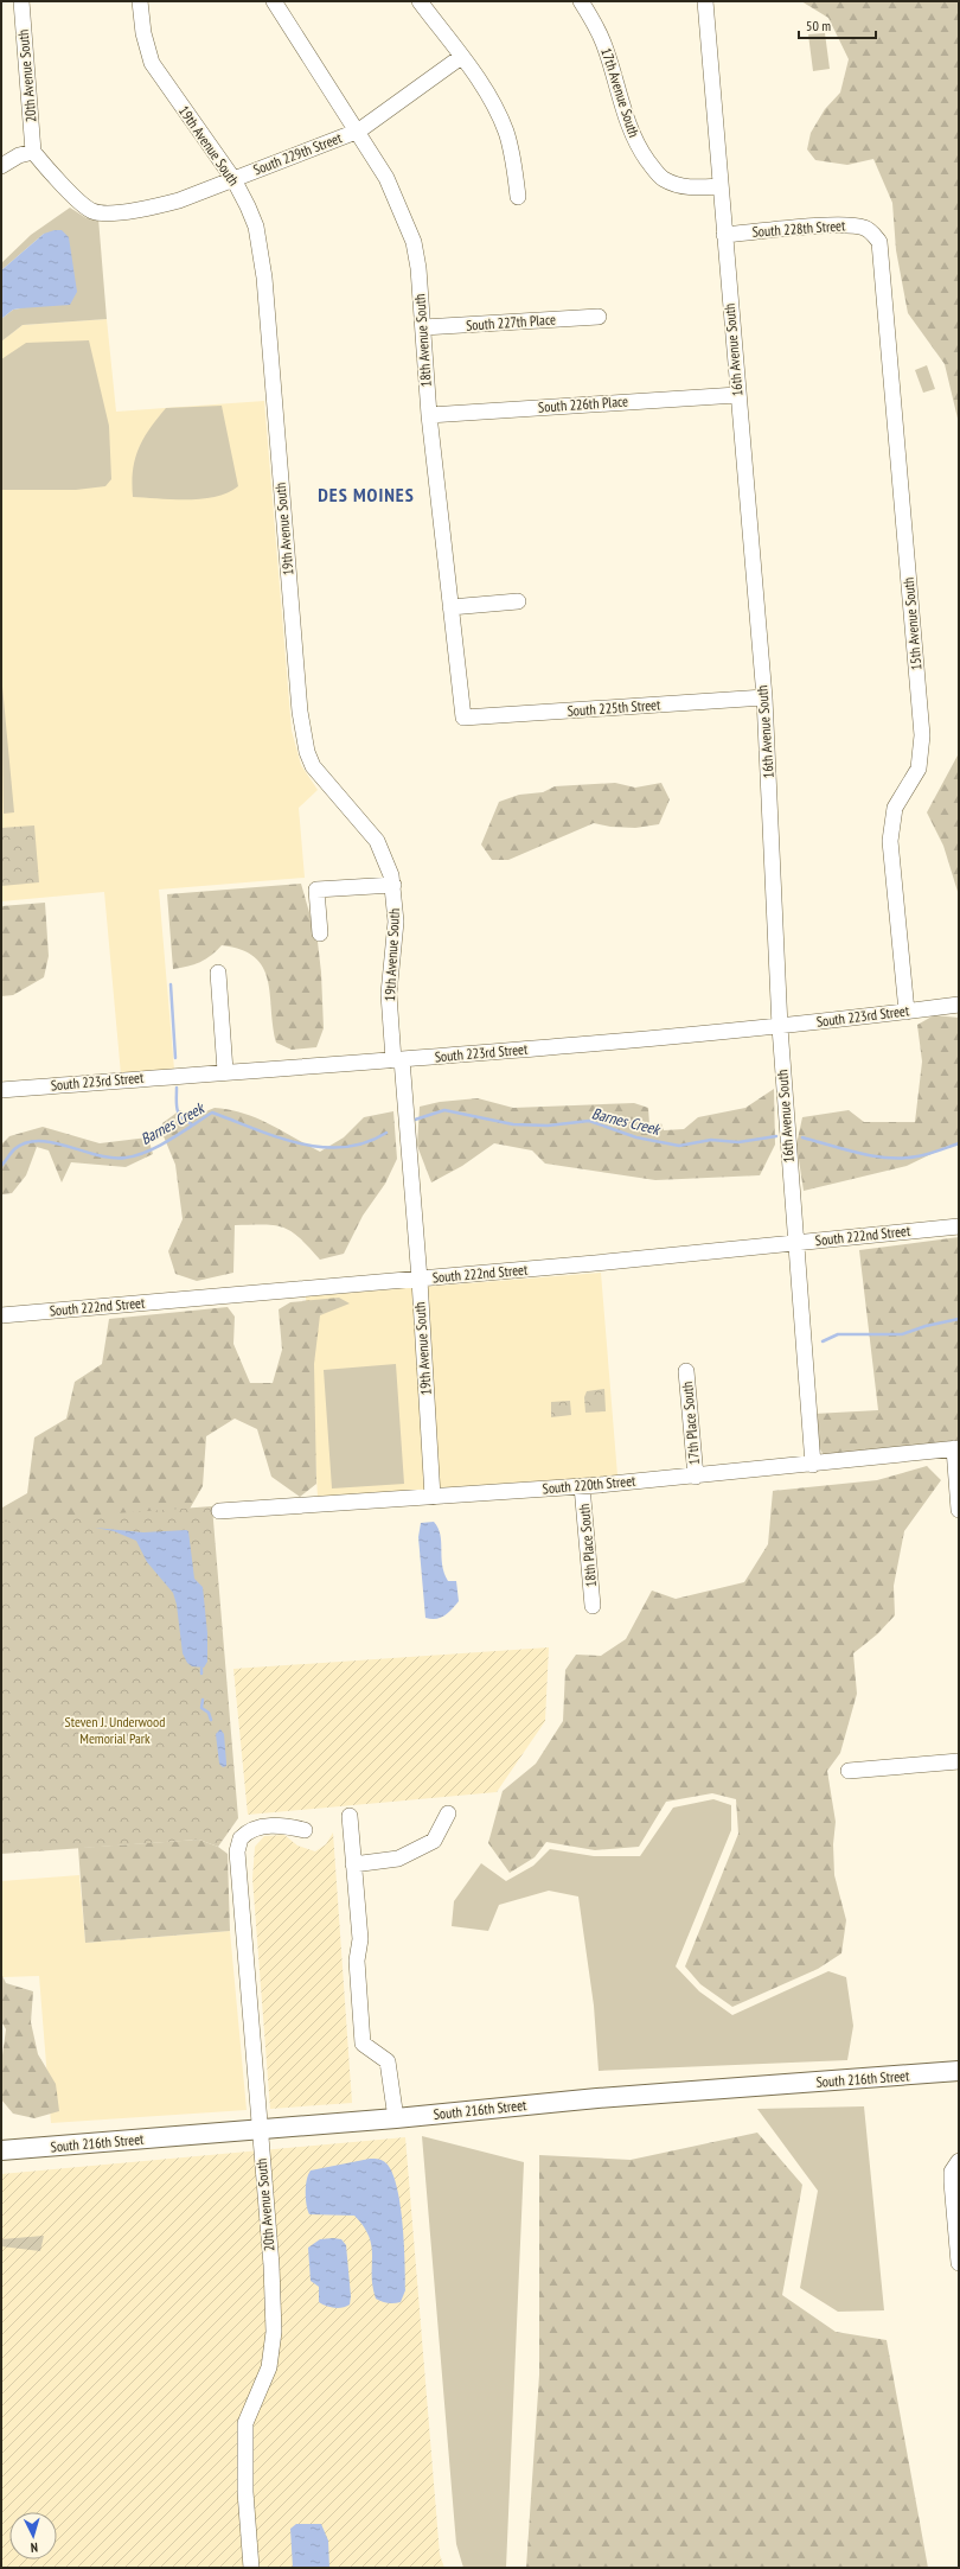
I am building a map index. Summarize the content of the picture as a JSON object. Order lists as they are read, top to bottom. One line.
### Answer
{"streets":{"main road":["South 216th Street"],"street":["20th Avenue South","17th Avenue South","19th Avenue South","South 229th Street","South 228th Street","South 227th Place","18th Avenue South","16th Avenue South","South 226th Place","15th Avenue South","South 225th Street","South 223rd Street","South 222nd Street","17th Place South","South 220th Street","18th Place South"]},"crossings":[["20th Avenue South","South 229th Street"],["20th Avenue South","South 216th Street"],["17th Avenue South","16th Avenue South"],["19th Avenue South","South 229th Street"],["19th Avenue South","South 223rd Street"],["19th Avenue South","South 222nd Street"],["19th Avenue South","South 220th Street"],["South 229th Street","18th Avenue South"],["South 228th Street","16th Avenue South"],["South 228th Street","15th Avenue South"],["South 227th Place","18th Avenue South"],["18th Avenue South","South 226th Place"],["18th Avenue South","South 225th Street"],["16th Avenue South","South 226th Place"],["16th Avenue South","South 225th Street"],["16th Avenue South","South 223rd Street"],["16th Avenue South","South 222nd Street"],["16th Avenue South","South 220th Street"],["15th Avenue South","South 223rd Street"],["17th Place South","South 220th Street"],["South 220th Street","18th Place South"]],"districts":["DES MOINES"],"water":["Barnes Creek"],"parks":["Steven J. Underwood Memorial Park"],"scale_bar":"50 m","north":"bottom"}
